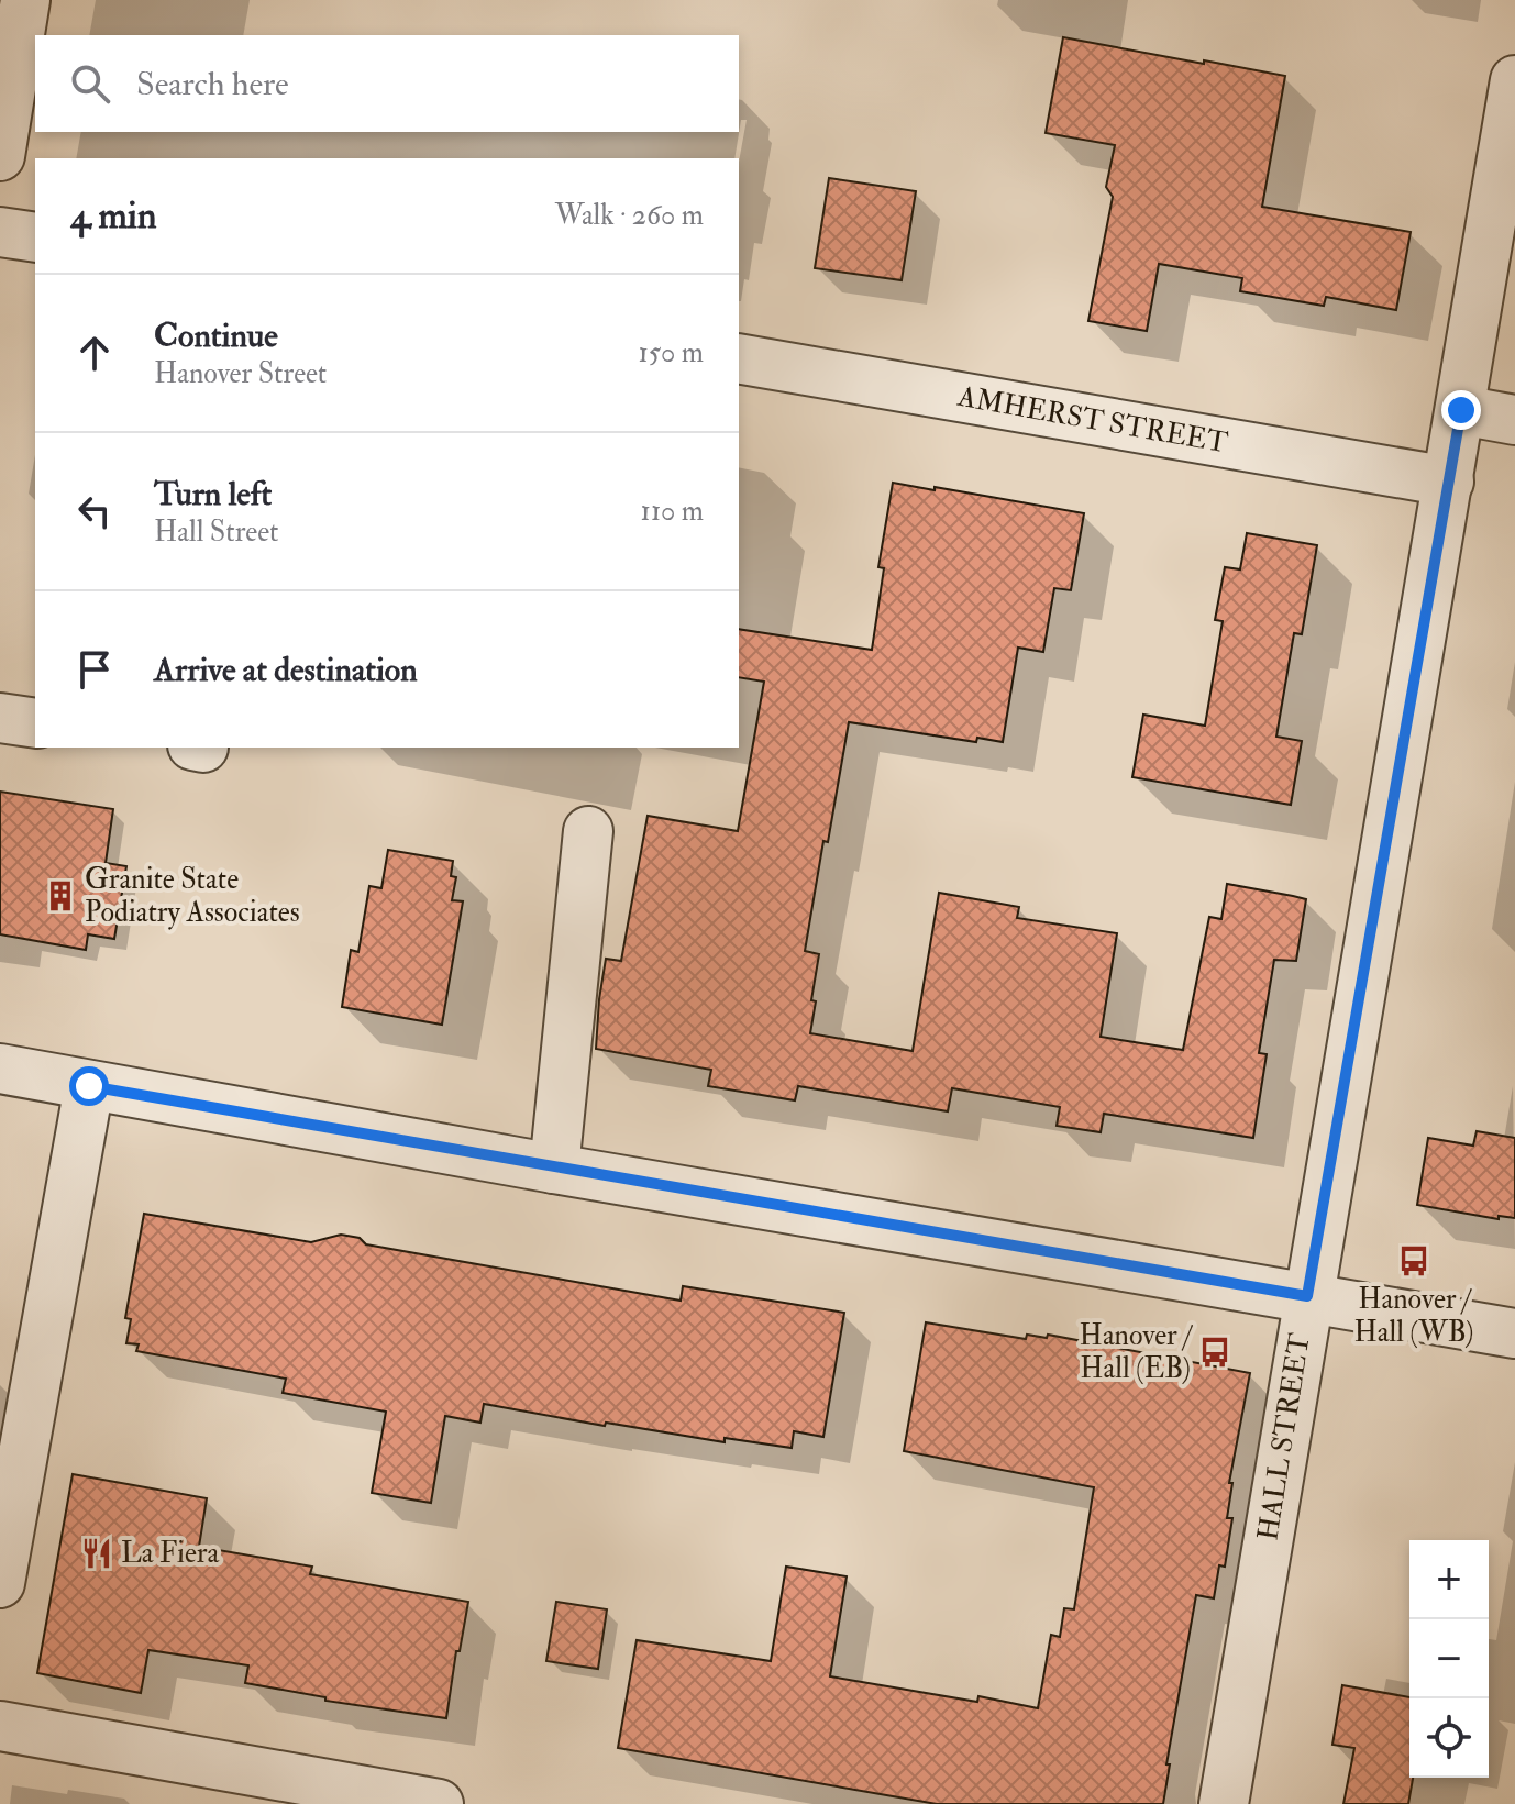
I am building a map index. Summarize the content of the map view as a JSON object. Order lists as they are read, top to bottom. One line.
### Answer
{"streets":{"street":["AMHERST STREET","HALL STREET"]},"crossings":[["AMHERST STREET","HALL STREET"]],"places":{"building":["Granite State Podiatry Associates"],"bus stop":["Hanover / Hall (WB)","Hanover / Hall (EB)"],"restaurant":["La Fiera"]},"page":{"search":"Search here","heading":["4 min","Walk · 260 m"],"list":[["Continue","Hanover Street","150 m"],["Turn left","Hall Street","110 m"],"Arrive at destination"],"map_buttons":["+","−"]}}
